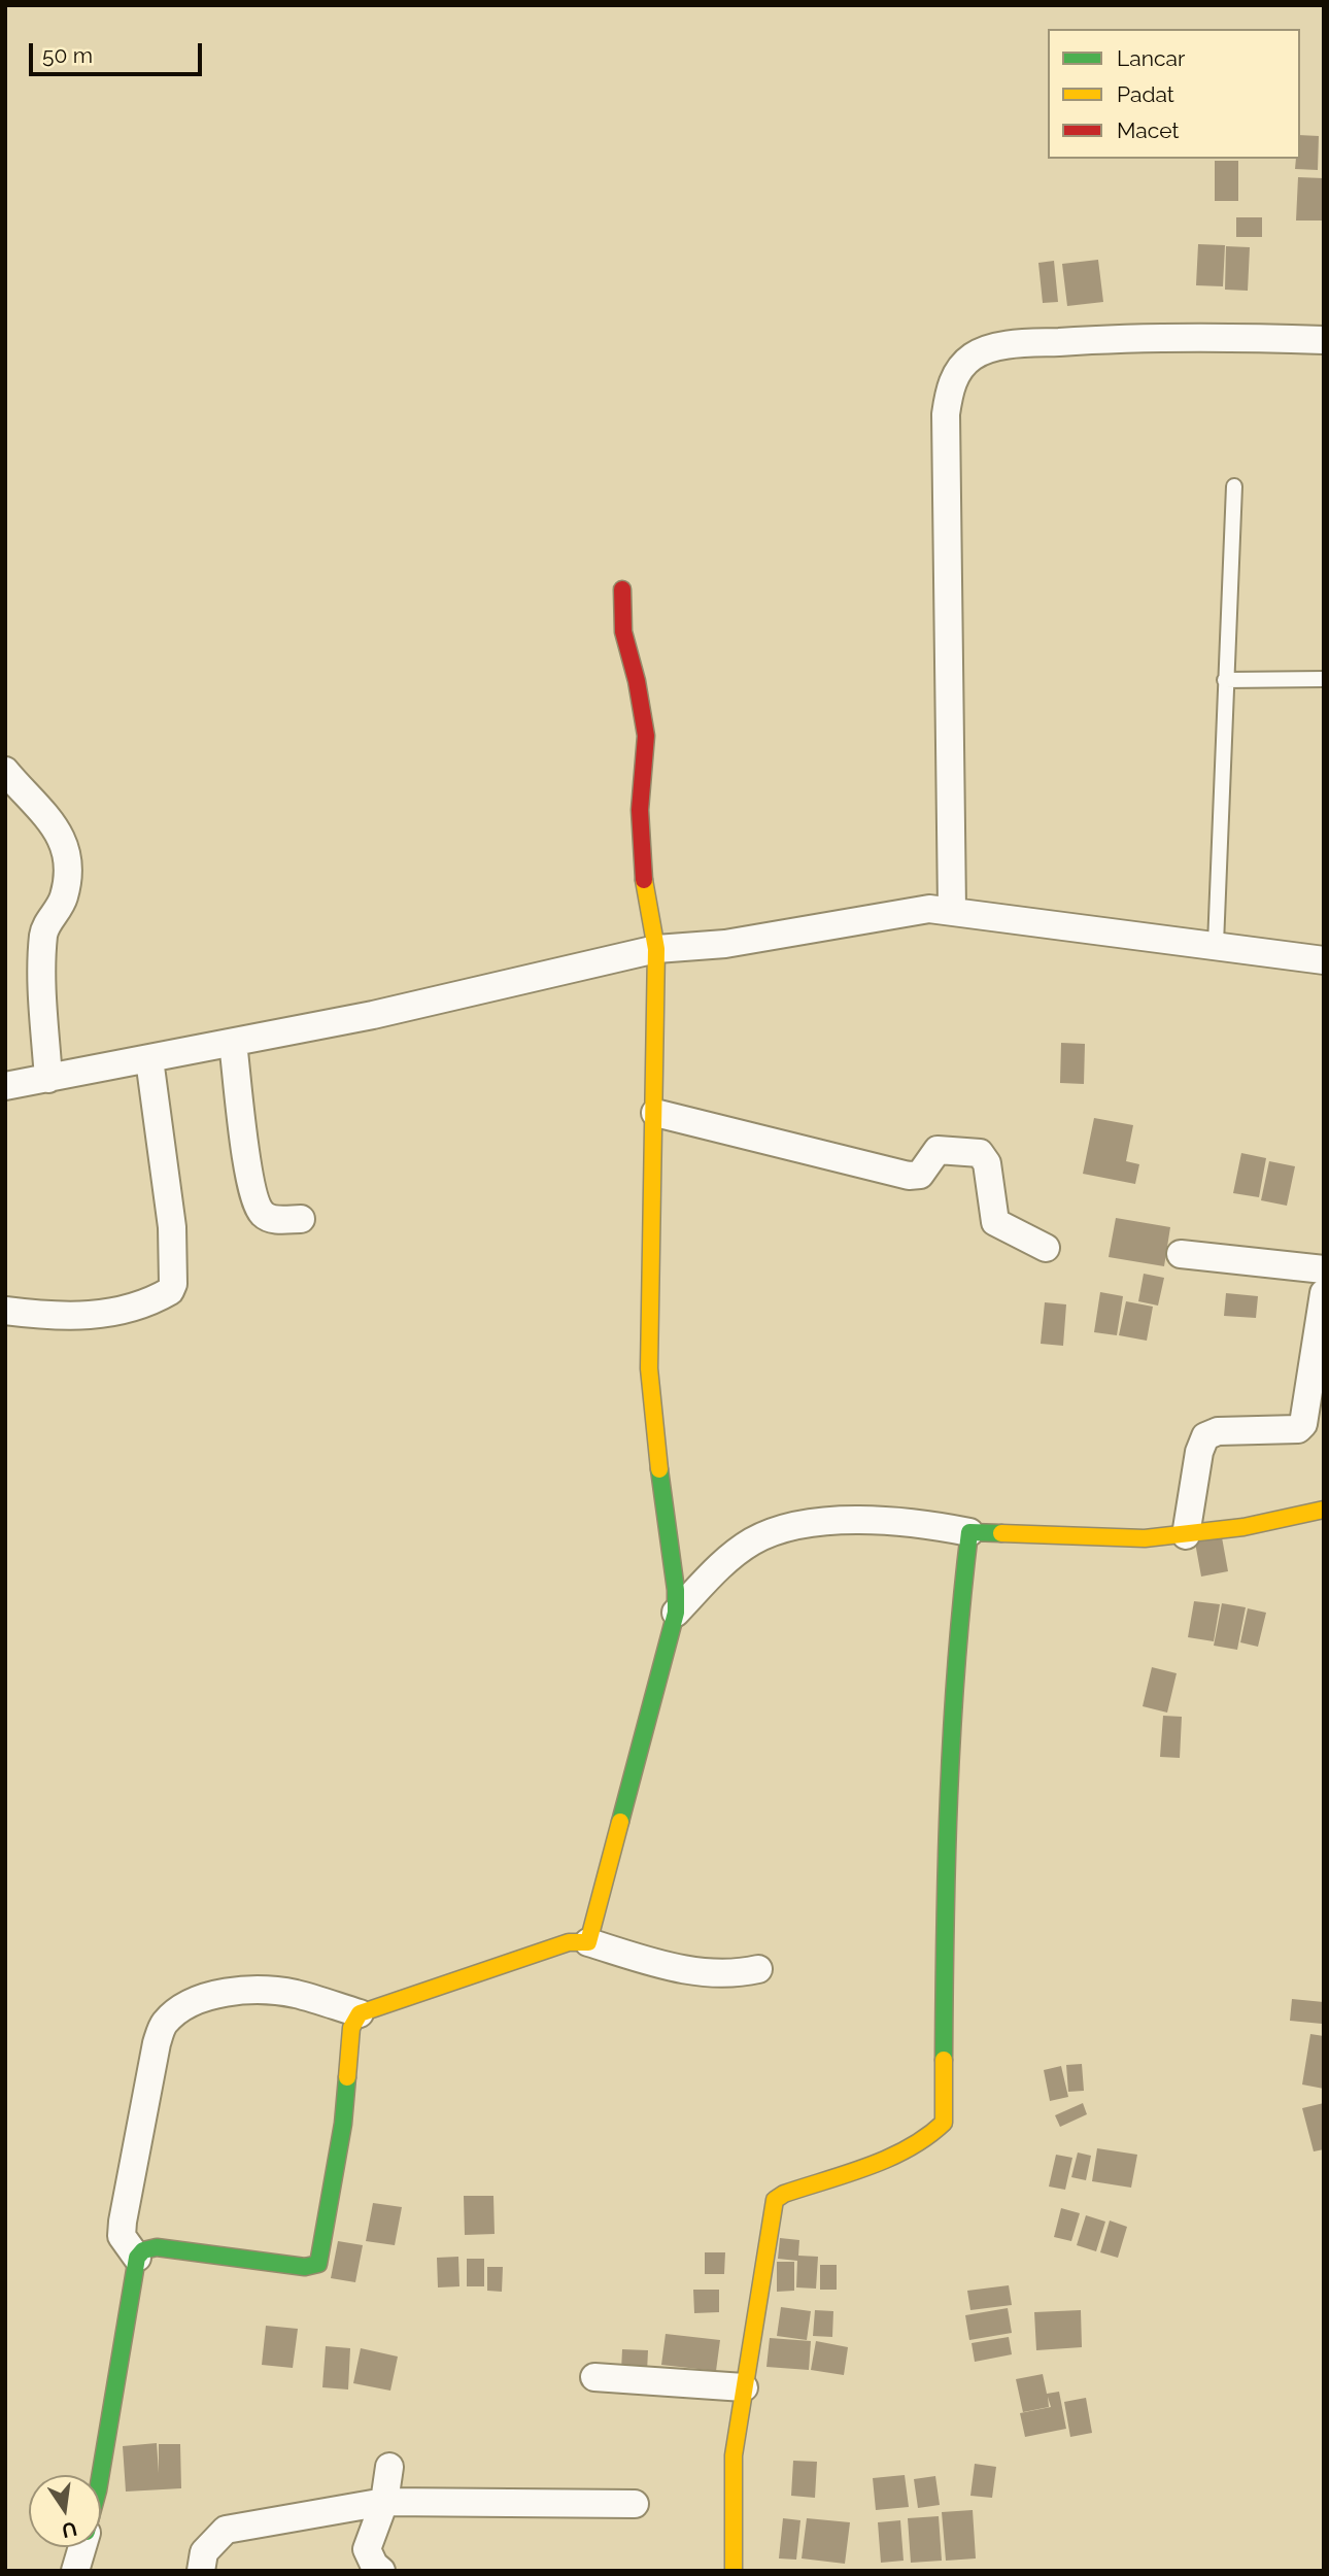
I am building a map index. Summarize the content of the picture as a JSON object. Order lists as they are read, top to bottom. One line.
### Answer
{"legend":["Lancar","Padat","Macet"],"scale_bar":"50 m","north":"bottom"}
